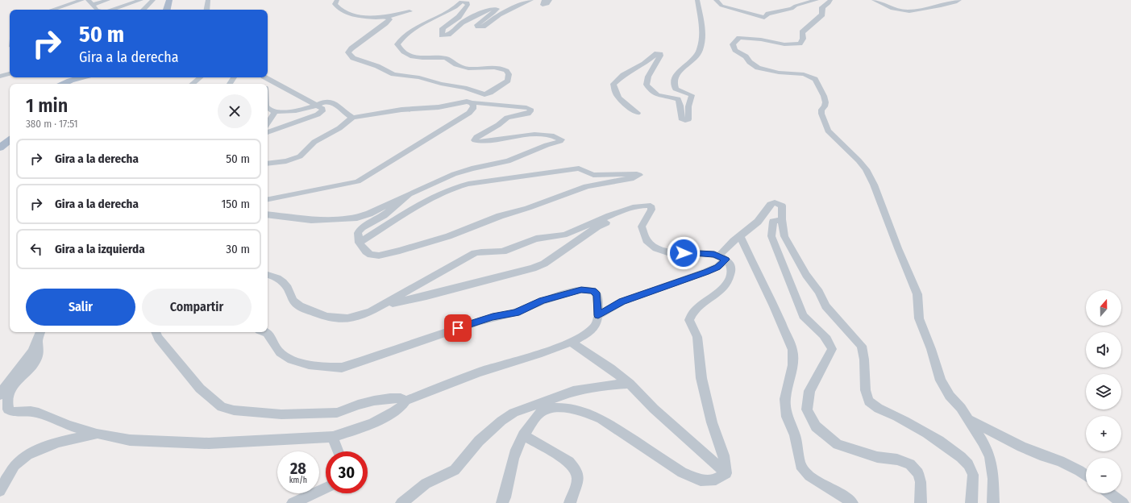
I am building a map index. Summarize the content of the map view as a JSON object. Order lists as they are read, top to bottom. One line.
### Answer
{"north":"top","page":{"turn":["50 m","Gira a la derecha"],"heading":["1 min","380 m · 17:51"],"list":[{"name":"Gira a la derecha","value":"50 m"},{"name":"Gira a la derecha","value":"150 m"},{"name":"Gira a la izquierda","value":"30 m"}],"buttons":["Salir","Compartir"],"map_buttons":["+","−"],"speed":"28 km/h","limit":"30"}}
